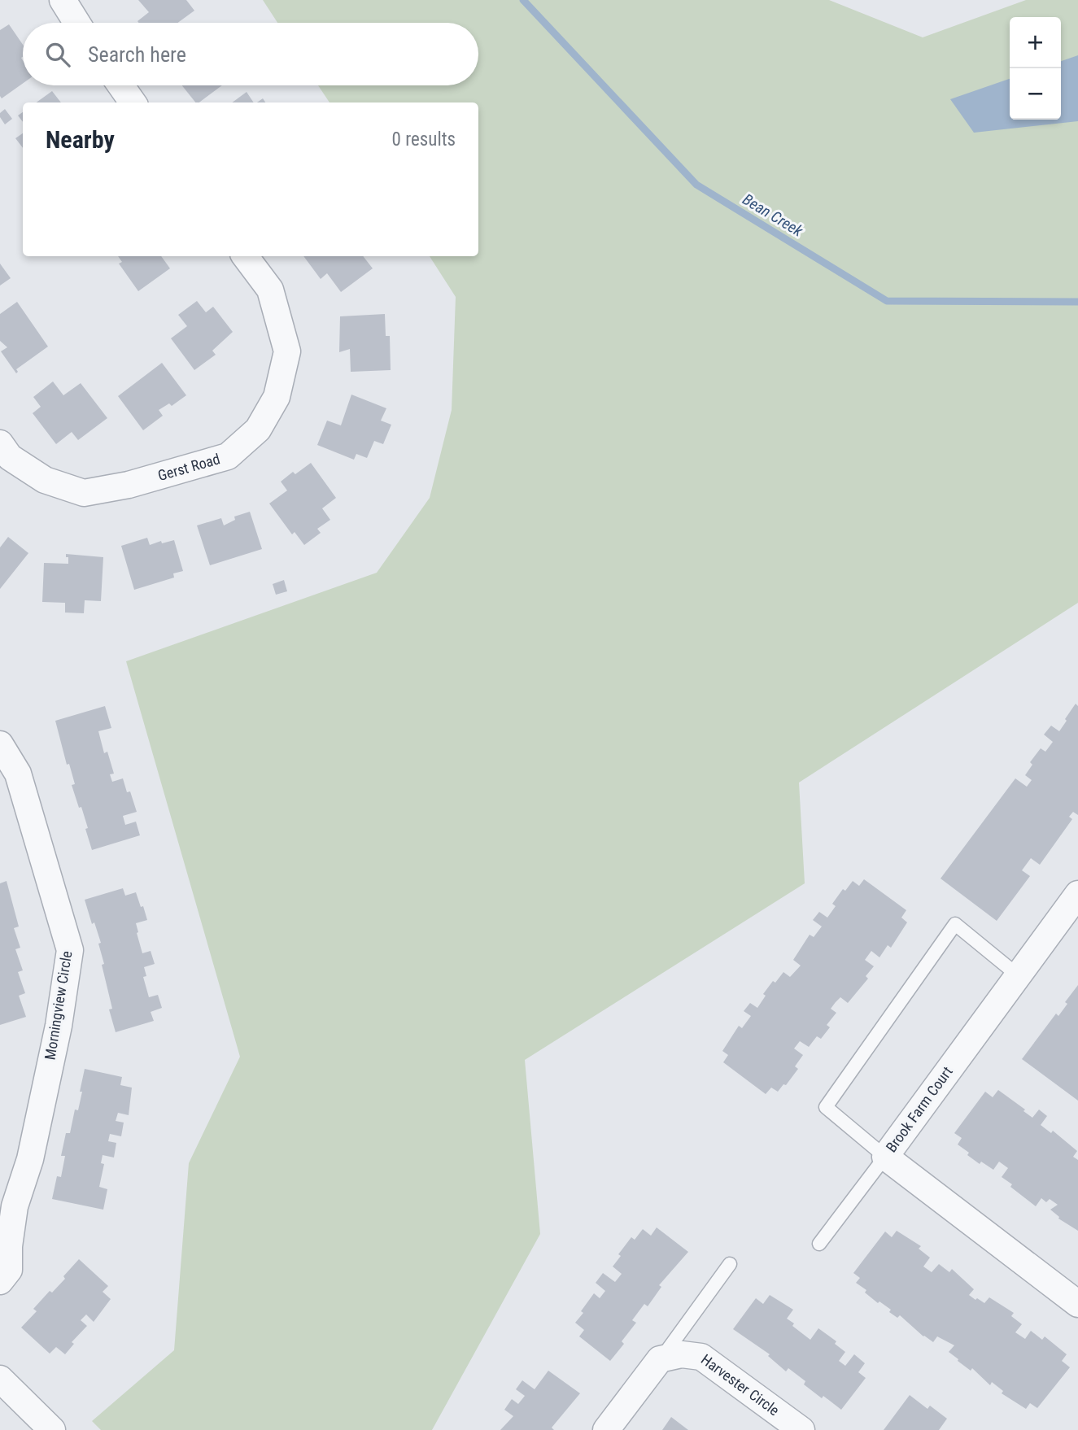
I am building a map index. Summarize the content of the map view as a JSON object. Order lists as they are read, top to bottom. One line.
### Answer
{"streets":{"street":["Gerst Road","Morningview Circle","Brook Farm Court","Harvester Circle"]},"water":["Bean Creek"],"page":{"map_buttons":["+","−"],"search":"Search here","heading":["Nearby","0 results"]}}
